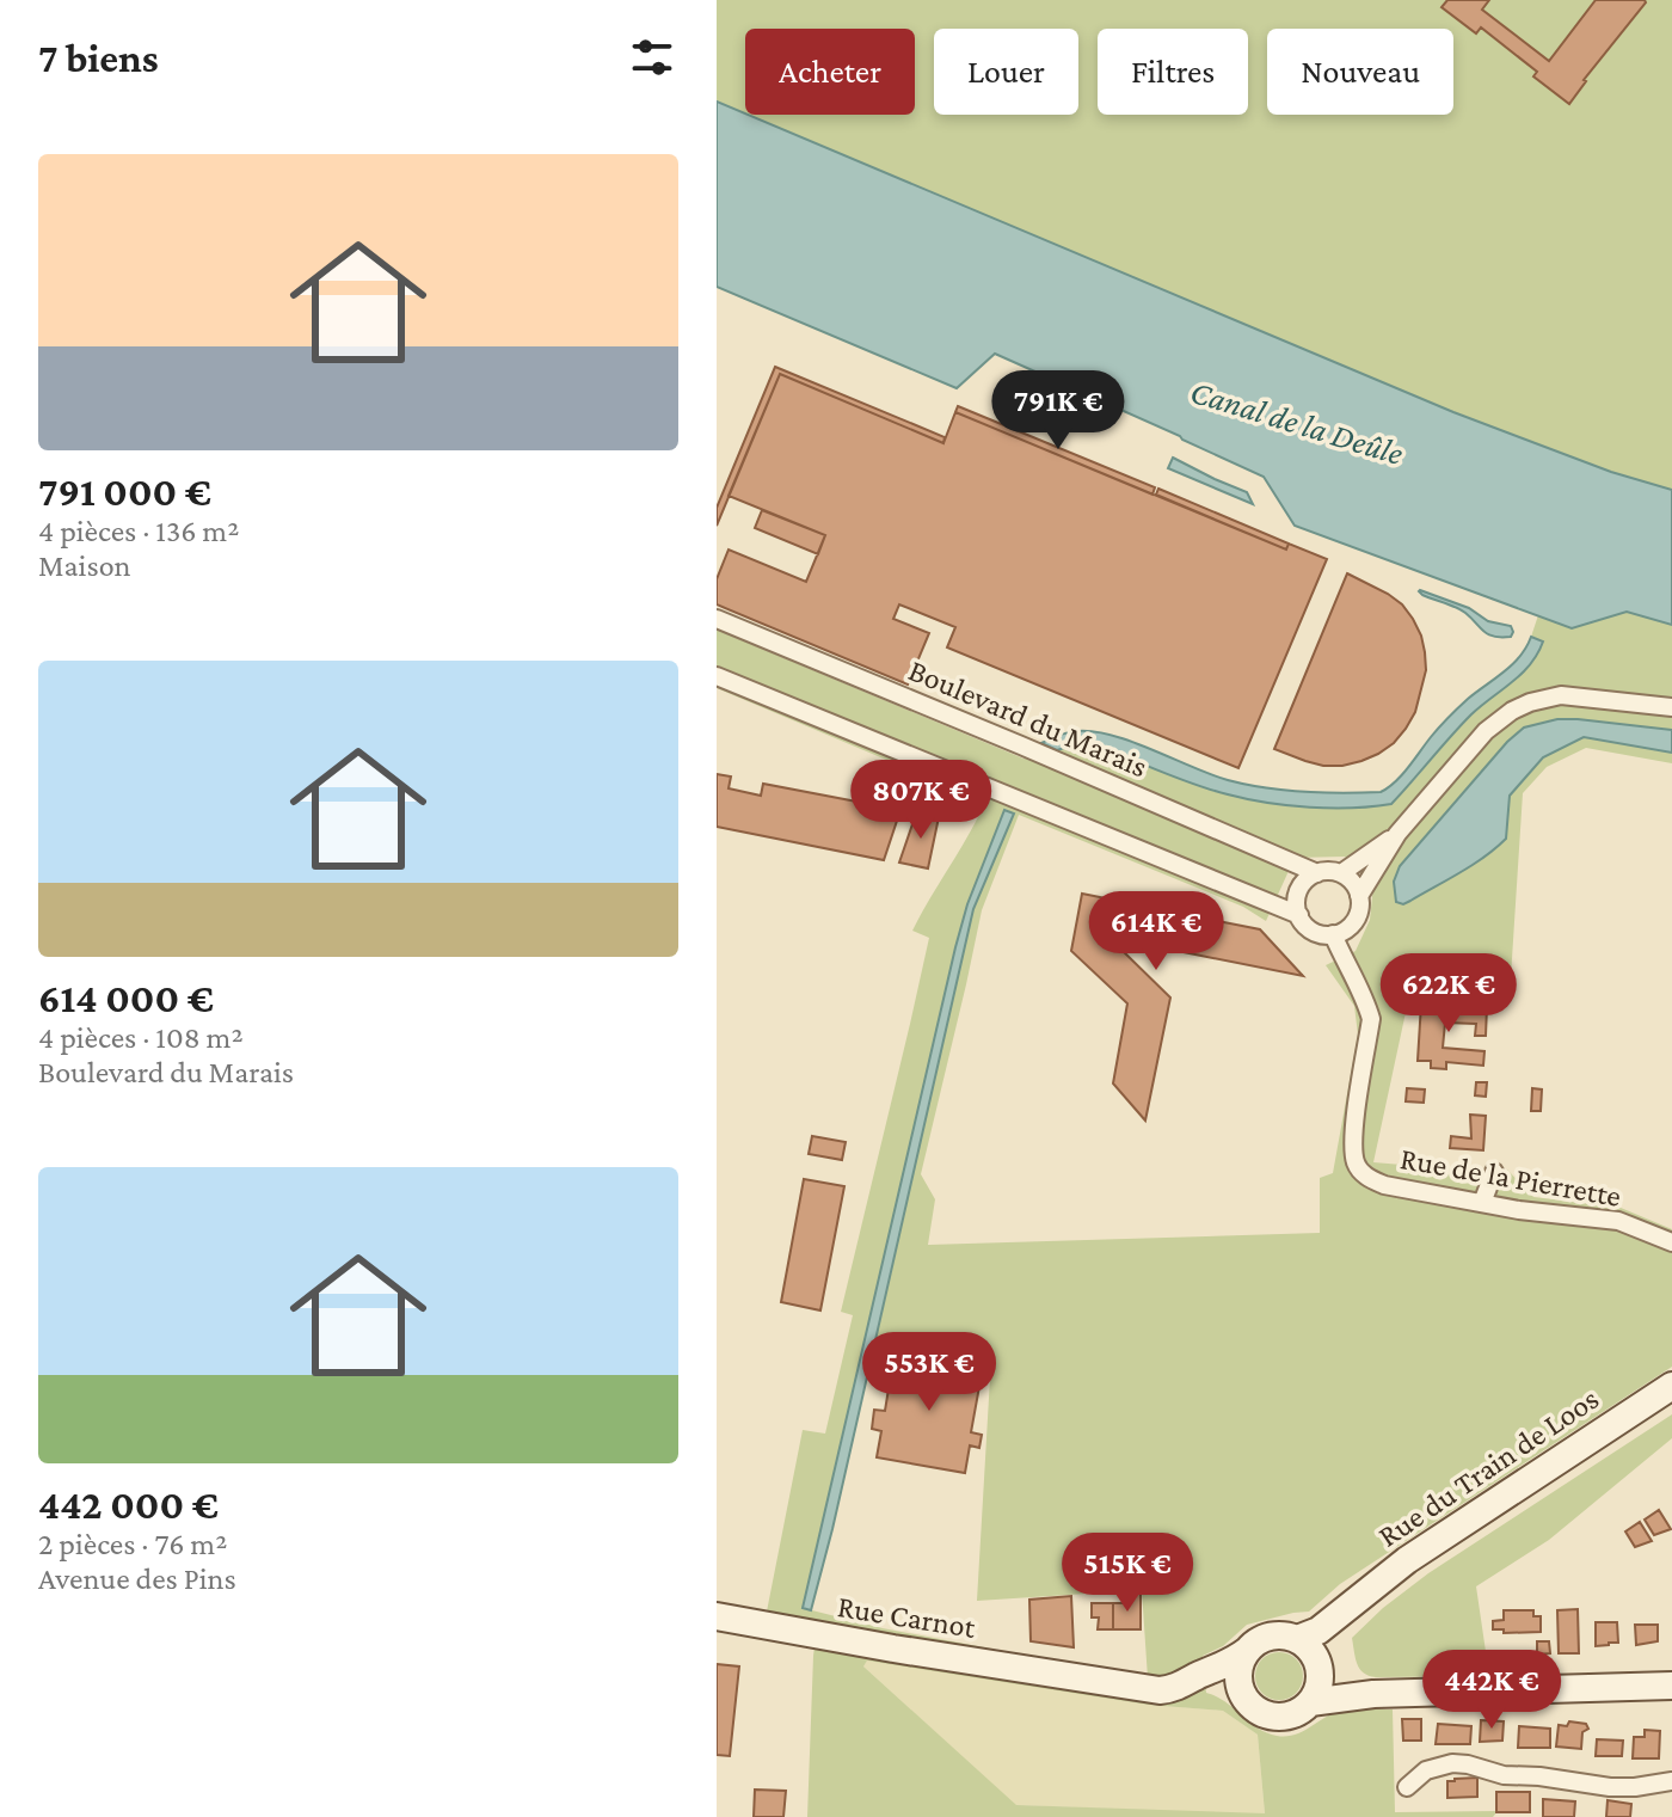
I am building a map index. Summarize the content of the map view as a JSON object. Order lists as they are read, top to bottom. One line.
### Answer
{"streets":{"street":["Boulevard du Marais","Rue de la Pierrette","Rue du Train de Loos","Rue Carnot"]},"crossings":[["Boulevard du Marais","Rue de la Pierrette"],["Rue du Train de Loos","Rue Carnot"]],"water":["Canal de la Deûle"],"page":{"heading":"7 biens","chip":["Acheter","Louer","Filtres","Nouveau"],"list":[{"name":"791 000 €","note":"4 pièces · 136 m² · Maison"},{"name":"614 000 €","note":"4 pièces · 108 m² · Boulevard du Marais"},{"name":"442 000 €","note":"2 pièces · 76 m² · Avenue des Pins"}],"price":["791K €","807K €","614K €","622K €","553K €","515K €","442K €"]}}
